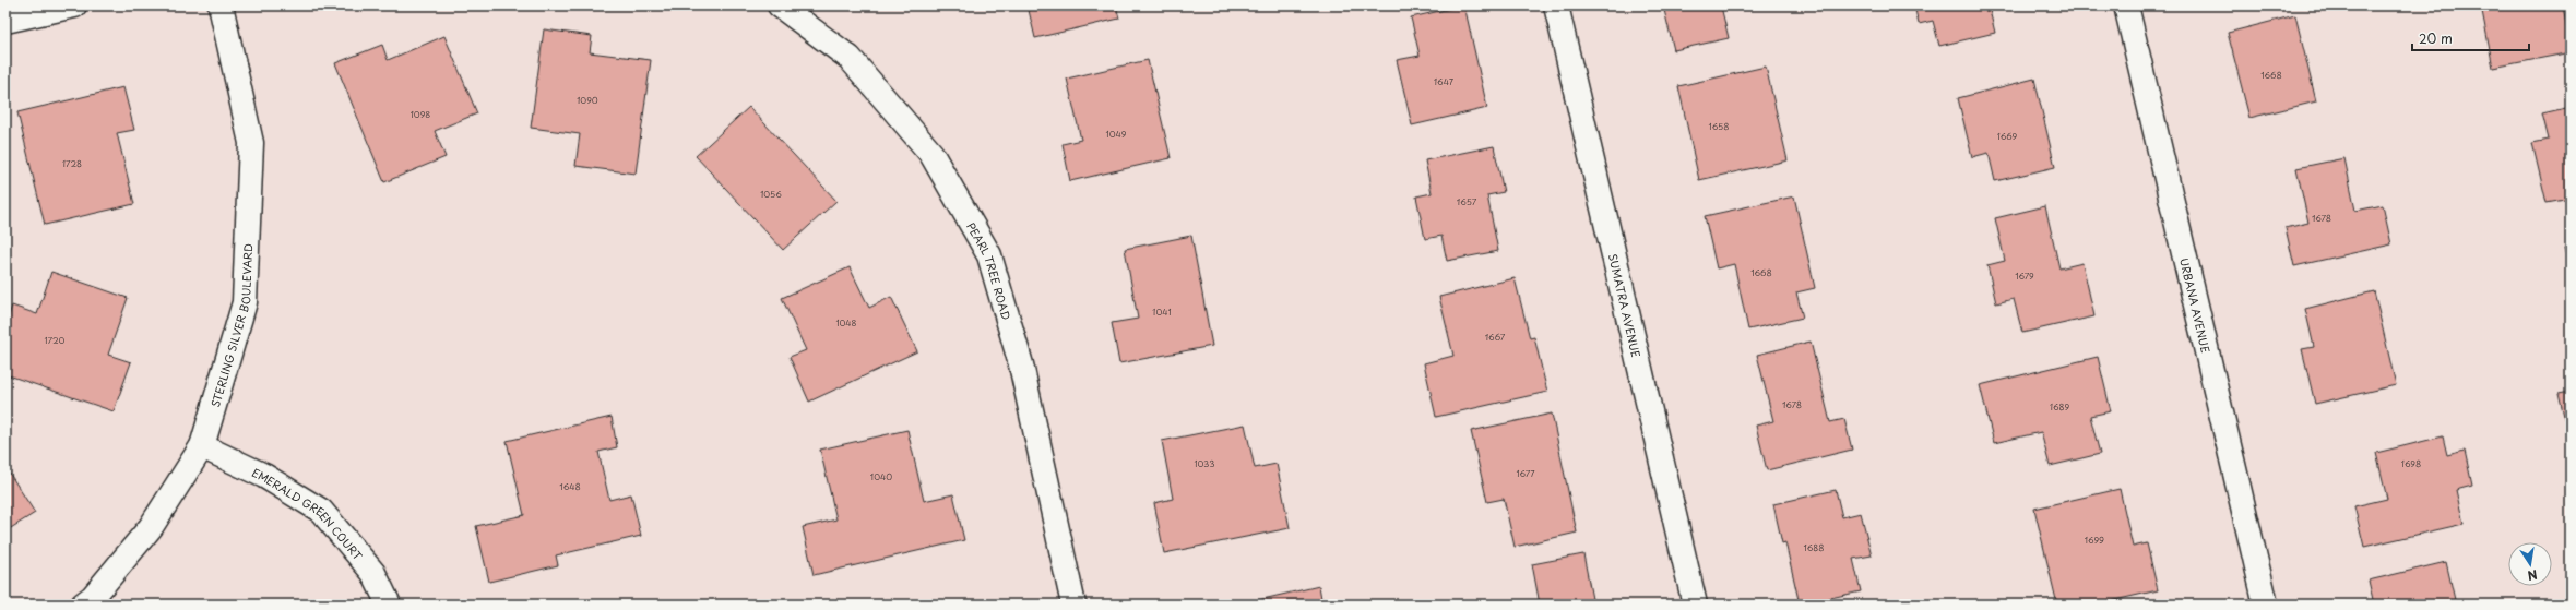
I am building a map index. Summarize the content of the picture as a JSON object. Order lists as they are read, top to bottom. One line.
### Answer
{"streets":{"street":["PEARL TREE ROAD","SUMATRA AVENUE","URBANA AVENUE","STERLING SILVER BOULEVARD","EMERALD GREEN COURT"]},"crossings":[["STERLING SILVER BOULEVARD","EMERALD GREEN COURT"]],"house_numbers":["1668","1647","1090","1098","1658","1049","1669","1728","1056","1657","1678","1668","1679","1041","1048","1667","1720","1678","1689","1033","1698","1677","1040","1648","1699","1688"],"scale_bar":"20 m","north":"bottom"}
